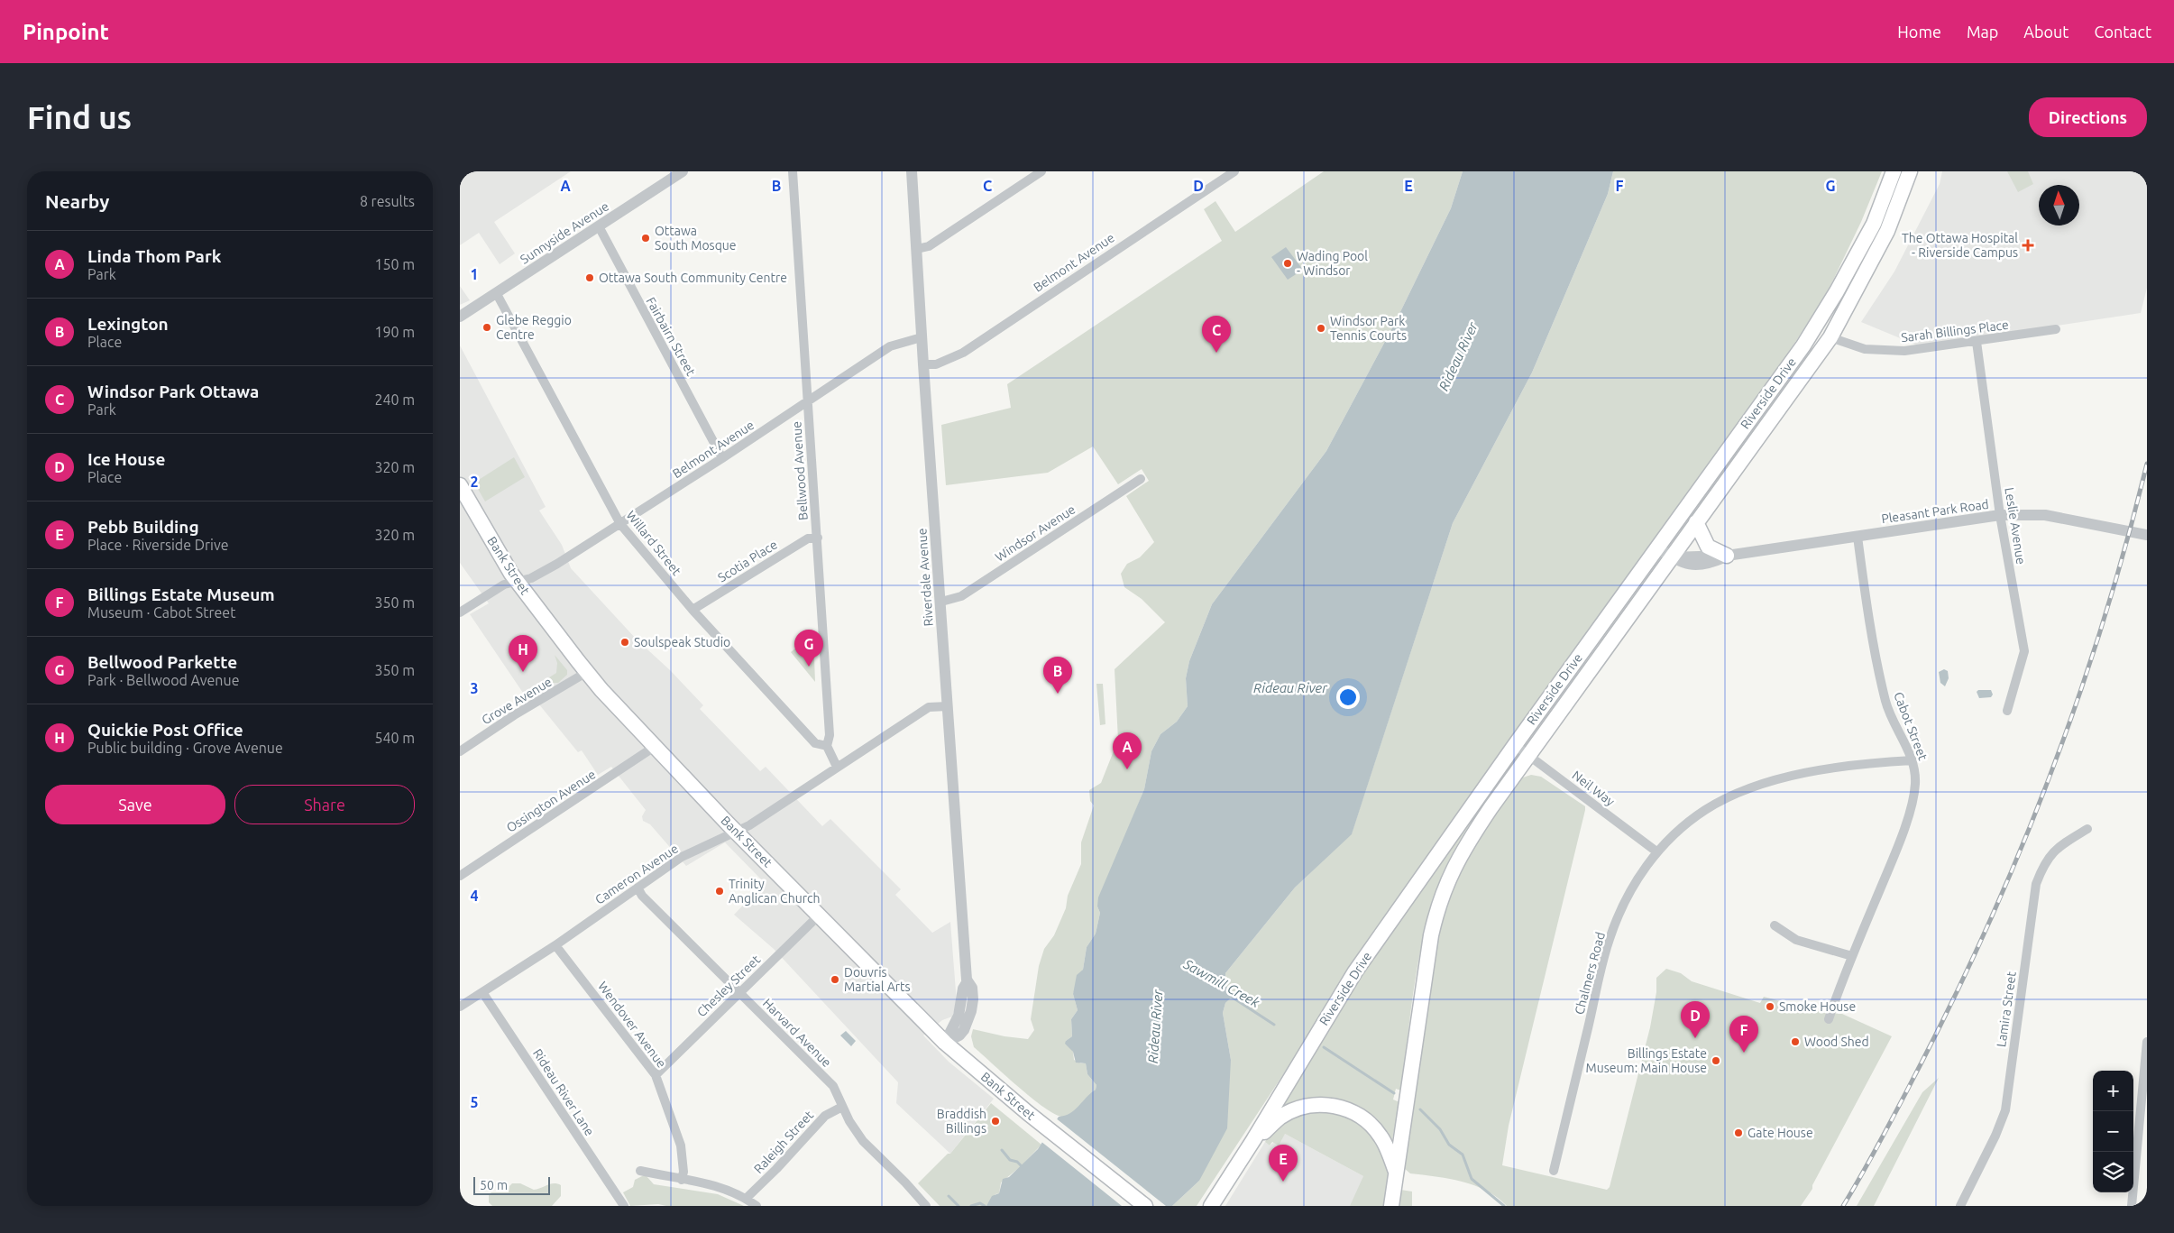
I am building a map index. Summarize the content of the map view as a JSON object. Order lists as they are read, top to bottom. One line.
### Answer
{"streets":{"main road":["Riverside Drive","Bank Street"],"street":["Sunnyside Avenue","Belmont Avenue","Sarah Billings Place","Fairbairn Street","Bellwood Avenue","Pleasant Park Road","Leslie Avenue","Windsor Avenue","Willard Street","Scotia Place","Riverdale Avenue","Grove Avenue","Cabot Street","Neil Way","Ossington Avenue","Cameron Avenue","Chalmers Road","Chesley Street","Lamira Street","Wendover Avenue","Harvard Avenue","Rideau River Lane","Raleigh Street"]},"crossings":[["Sunnyside Avenue","Fairbairn Street"],["Sunnyside Avenue","Willard Street"],["Belmont Avenue","Fairbairn Street"],["Belmont Avenue","Bellwood Avenue"],["Belmont Avenue","Willard Street"],["Belmont Avenue","Bank Street"],["Belmont Avenue","Riverdale Avenue"],["Sarah Billings Place","Riverside Drive"],["Sarah Billings Place","Leslie Avenue"],["Riverside Drive","Pleasant Park Road"],["Riverside Drive","Neil Way"],["Bellwood Avenue","Willard Street"],["Bellwood Avenue","Scotia Place"],["Bellwood Avenue","Cameron Avenue"],["Pleasant Park Road","Leslie Avenue"],["Pleasant Park Road","Cabot Street"],["Windsor Avenue","Riverdale Avenue"],["Willard Street","Scotia Place"],["Bank Street","Riverdale Avenue"],["Bank Street","Grove Avenue"],["Bank Street","Ossington Avenue"],["Bank Street","Cameron Avenue"],["Bank Street","Chesley Street"],["Riverdale Avenue","Cameron Avenue"],["Cabot Street","Chalmers Road"],["Neil Way","Chalmers Road"],["Cameron Avenue","Wendover Avenue"],["Cameron Avenue","Harvard Avenue"],["Cameron Avenue","Rideau River Lane"],["Chesley Street","Wendover Avenue"],["Chesley Street","Harvard Avenue"],["Harvard Avenue","Raleigh Street"]],"water":["Rideau River","Sawmill Creek"],"places":{"other":["Ottawa South Mosque","Wading Pool - Windsor","Ottawa South Community Centre","Glebe Reggio Centre","Windsor Park Tennis Courts","Soulspeak Studio","Trinity Anglican Church","Douvris Martial Arts","Smoke House","Wood Shed","Billings Estate Museum: Main House","Braddish Billings","Gate House"],"health":["The Ottawa Hospital - Riverside Campus"]},"scale_bar":"50 m","north":"top","page":{"header":"Pinpoint","nav":["Home","Map","About","Contact"],"buttons":["Directions",["Save","Share"]],"title":"Find us","heading":["Nearby","8 results"],"list":[{"mark":"A","name":"Linda Thom Park","note":"Park","value":"150 m"},{"mark":"B","name":"Lexington","note":"Place","value":"190 m"},{"mark":"C","name":"Windsor Park Ottawa","note":"Park","value":"240 m"},{"mark":"D","name":"Ice House","note":"Place","value":"320 m"},{"mark":"E","name":"Pebb Building","note":"Place · Riverside Drive","value":"320 m"},{"mark":"F","name":"Billings Estate Museum","note":"Museum · Cabot Street","value":"350 m"},{"mark":"G","name":"Bellwood Parkette","note":"Park · Bellwood Avenue","value":"350 m"},{"mark":"H","name":"Quickie Post Office","note":"Public building · Grove Avenue","value":"540 m"}],"pins":["C","G","H","B","A","D","F","E"],"map_buttons":["+","−"],"scale":"50 m"},"grid":{"columns":["A","B","C","D","E","F","G"],"rows":["1","2","3","4","5"]}}
